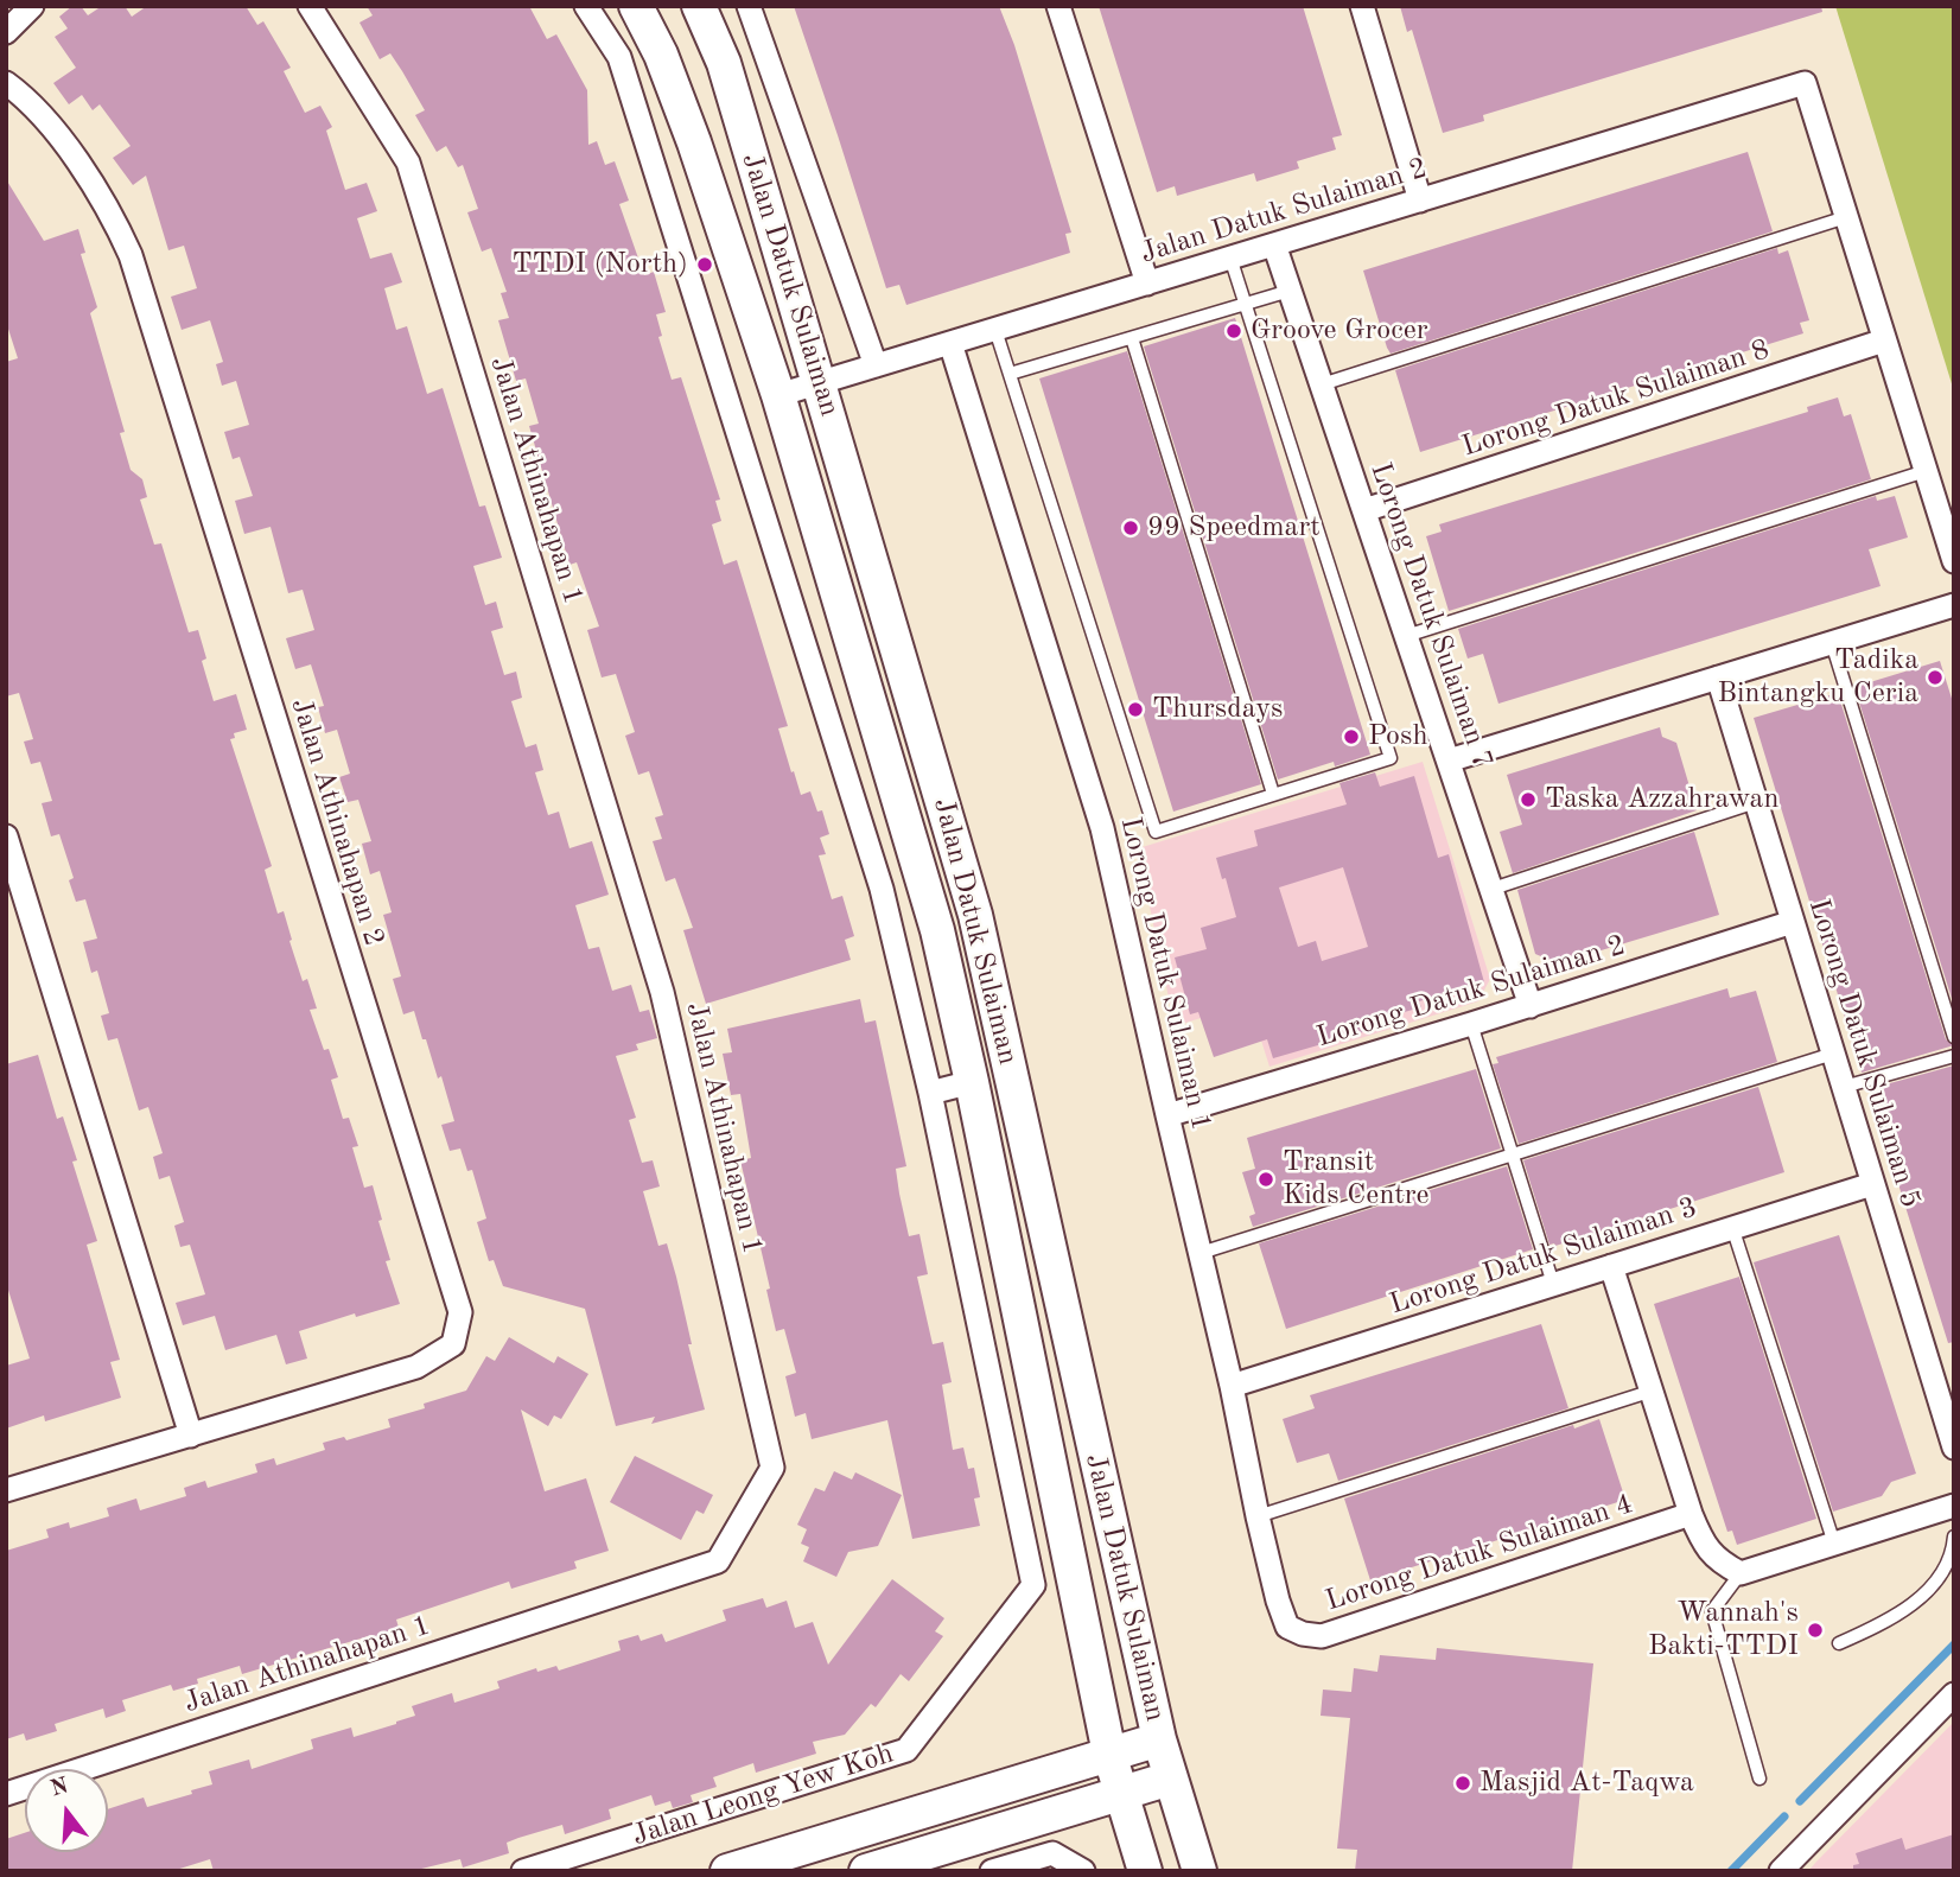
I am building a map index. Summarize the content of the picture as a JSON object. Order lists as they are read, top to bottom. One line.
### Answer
{"streets":{"main road":["Jalan Datuk Sulaiman"],"street":["Jalan Datuk Sulaiman 2","Lorong Datuk Sulaiman 8","Jalan Athinahapan 1","Lorong Datuk Sulaiman 7","Jalan Athinahapan 2","Lorong Datuk Sulaiman 1","Lorong Datuk Sulaiman 2","Lorong Datuk Sulaiman 5","Lorong Datuk Sulaiman 3","Lorong Datuk Sulaiman 4","Jalan Leong Yew Koh"]},"crossings":[["Jalan Datuk Sulaiman 2","Jalan Datuk Sulaiman"],["Jalan Datuk Sulaiman 2","Lorong Datuk Sulaiman 7"],["Jalan Datuk Sulaiman 2","Lorong Datuk Sulaiman 1"],["Jalan Datuk Sulaiman","Jalan Leong Yew Koh"],["Lorong Datuk Sulaiman 8","Lorong Datuk Sulaiman 7"],["Lorong Datuk Sulaiman 7","Lorong Datuk Sulaiman 2"],["Lorong Datuk Sulaiman 1","Lorong Datuk Sulaiman 2"],["Lorong Datuk Sulaiman 1","Lorong Datuk Sulaiman 3"],["Lorong Datuk Sulaiman 1","Lorong Datuk Sulaiman 4"],["Lorong Datuk Sulaiman 2","Lorong Datuk Sulaiman 5"],["Lorong Datuk Sulaiman 5","Lorong Datuk Sulaiman 3"]],"places":["TTDI (North)","Groove Grocer","99 Speedmart","Tadika Bintangku Ceria","Thursdays","Posh","Taska Azzahrawan","Transit Kids Centre","Wannah's Bakti-TTDI","Masjid At-Taqwa"],"north":"top"}
